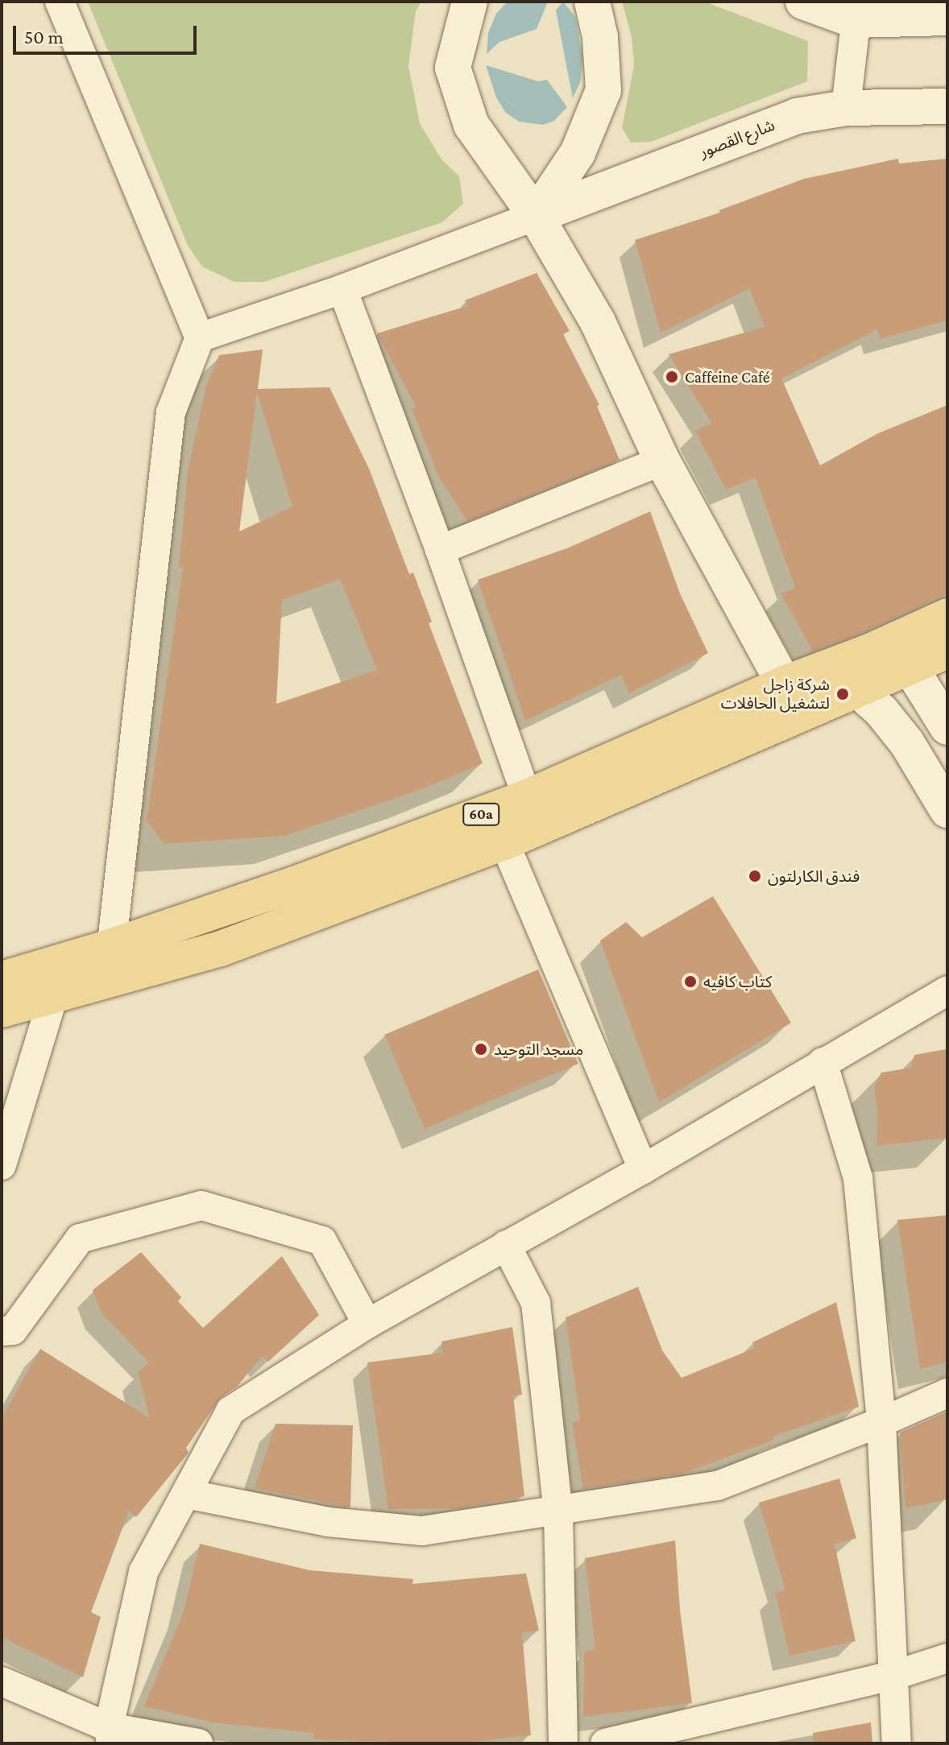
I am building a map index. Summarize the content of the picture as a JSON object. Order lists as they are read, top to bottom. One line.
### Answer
{"streets":{"main road":["60a"],"street":["شارع القصور"]},"places":["Caffeine Café","شركة زاجل لتشغيل الحافلات","فندق الكارلتون","كتاب كافيه","مسجد التوحيد"],"scale_bar":"50 m"}
